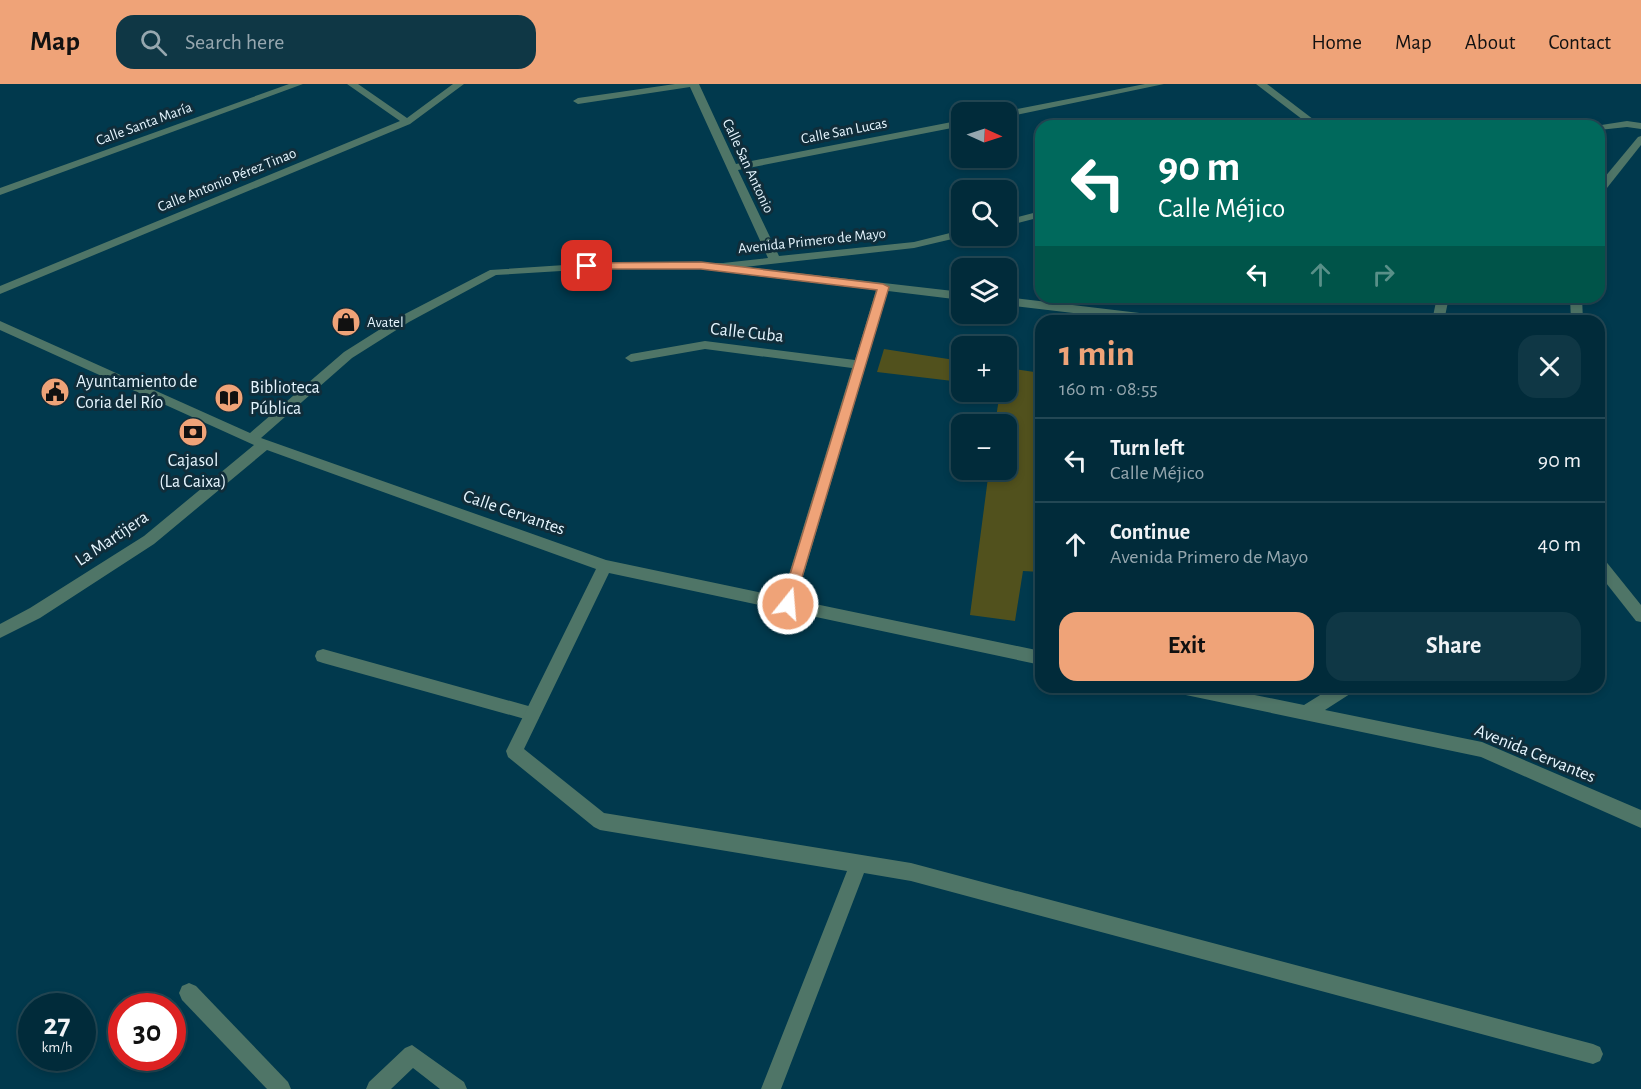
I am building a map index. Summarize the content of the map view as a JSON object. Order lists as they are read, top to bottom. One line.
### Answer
{"streets":{"street":["Calle Santa María","Calle San Lucas","Calle San Antonio","Calle Antonio Pérez Tinao","Avenida Primero de Mayo","Calle Cuba","Calle Cervantes","La Martijera","Avenida Cervantes"]},"crossings":[["Calle San Lucas","Calle San Antonio"],["Calle San Antonio","Avenida Primero de Mayo"],["Avenida Primero de Mayo","Calle Cervantes"],["Avenida Primero de Mayo","La Martijera"],["Calle Cervantes","La Martijera"]],"places":{"shop":["Avatel"],"public building":["Ayuntamiento de Coria del Río"],"library":["Biblioteca Pública"],"bank":["Cajasol (La Caixa)"]},"north":"right","page":{"header":"Map","search":"Search here","nav":["Home","Map","About","Contact"],"map_buttons":["+","−"],"turn":["90 m","Calle Méjico"],"heading":["1 min","160 m · 08:55"],"list":[{"name":"Turn left","note":"Calle Méjico","value":"90 m"},{"name":"Continue","note":"Avenida Primero de Mayo","value":"40 m"}],"buttons":["Exit","Share"],"speed":"27 km/h","limit":"30"}}
